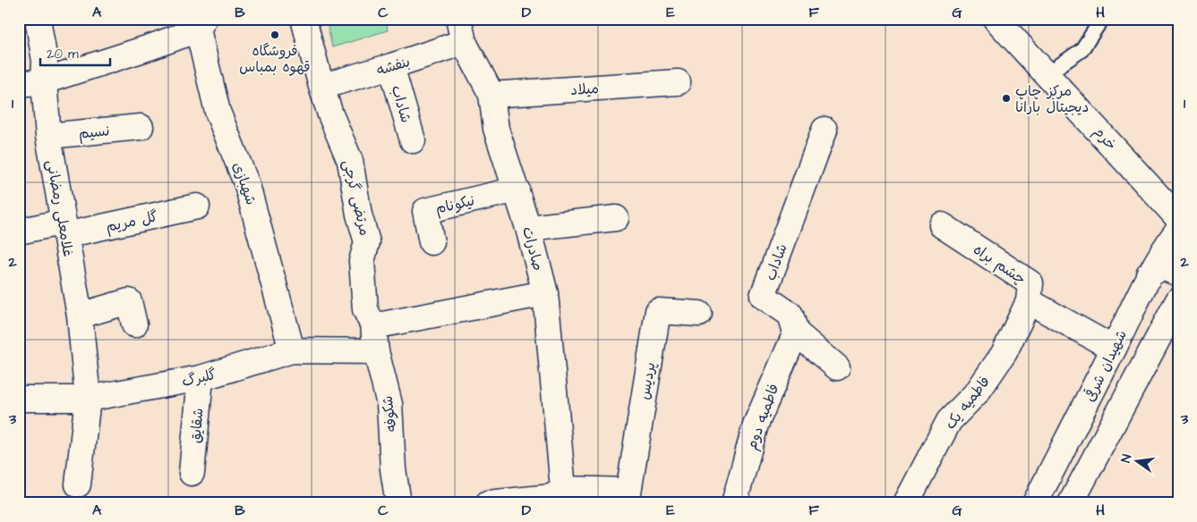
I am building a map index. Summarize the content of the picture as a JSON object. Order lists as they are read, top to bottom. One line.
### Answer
{"streets":{"street":["بنفشه","میلاد","شاداب","نسیم","خرم","شهبازی","مرتضی گرجی","نیکونام","غلامعلی رمضانی","گل مریم","صادرات","چشم براه","شهیدان شرقی","گلبرگ","پردیس","فاطمیه یک","شکوفه","فاطمیه دوم","شقایق"]},"crossings":[["بنفشه","شاداب"],["بنفشه","مرتضی گرجی"],["بنفشه","صادرات"],["میلاد","صادرات"],["شاداب","فاطمیه دوم"],["نسیم","غلامعلی رمضانی"],["شهبازی","گلبرگ"],["مرتضی گرجی","شکوفه"],["نیکونام","صادرات"],["غلامعلی رمضانی","گل مریم"],["غلامعلی رمضانی","گلبرگ"],["چشم براه","شهیدان شرقی"],["چشم براه","فاطمیه یک"],["گلبرگ","شکوفه"],["گلبرگ","شقایق"]],"places":["فروشگاه قهوه بمباس","مرکز چاپ دیجیتال بارانا"],"scale_bar":"20 m","north":"left","grid":{"columns":["A","B","C","D","E","F","G","H"],"rows":["1","2","3"]}}
